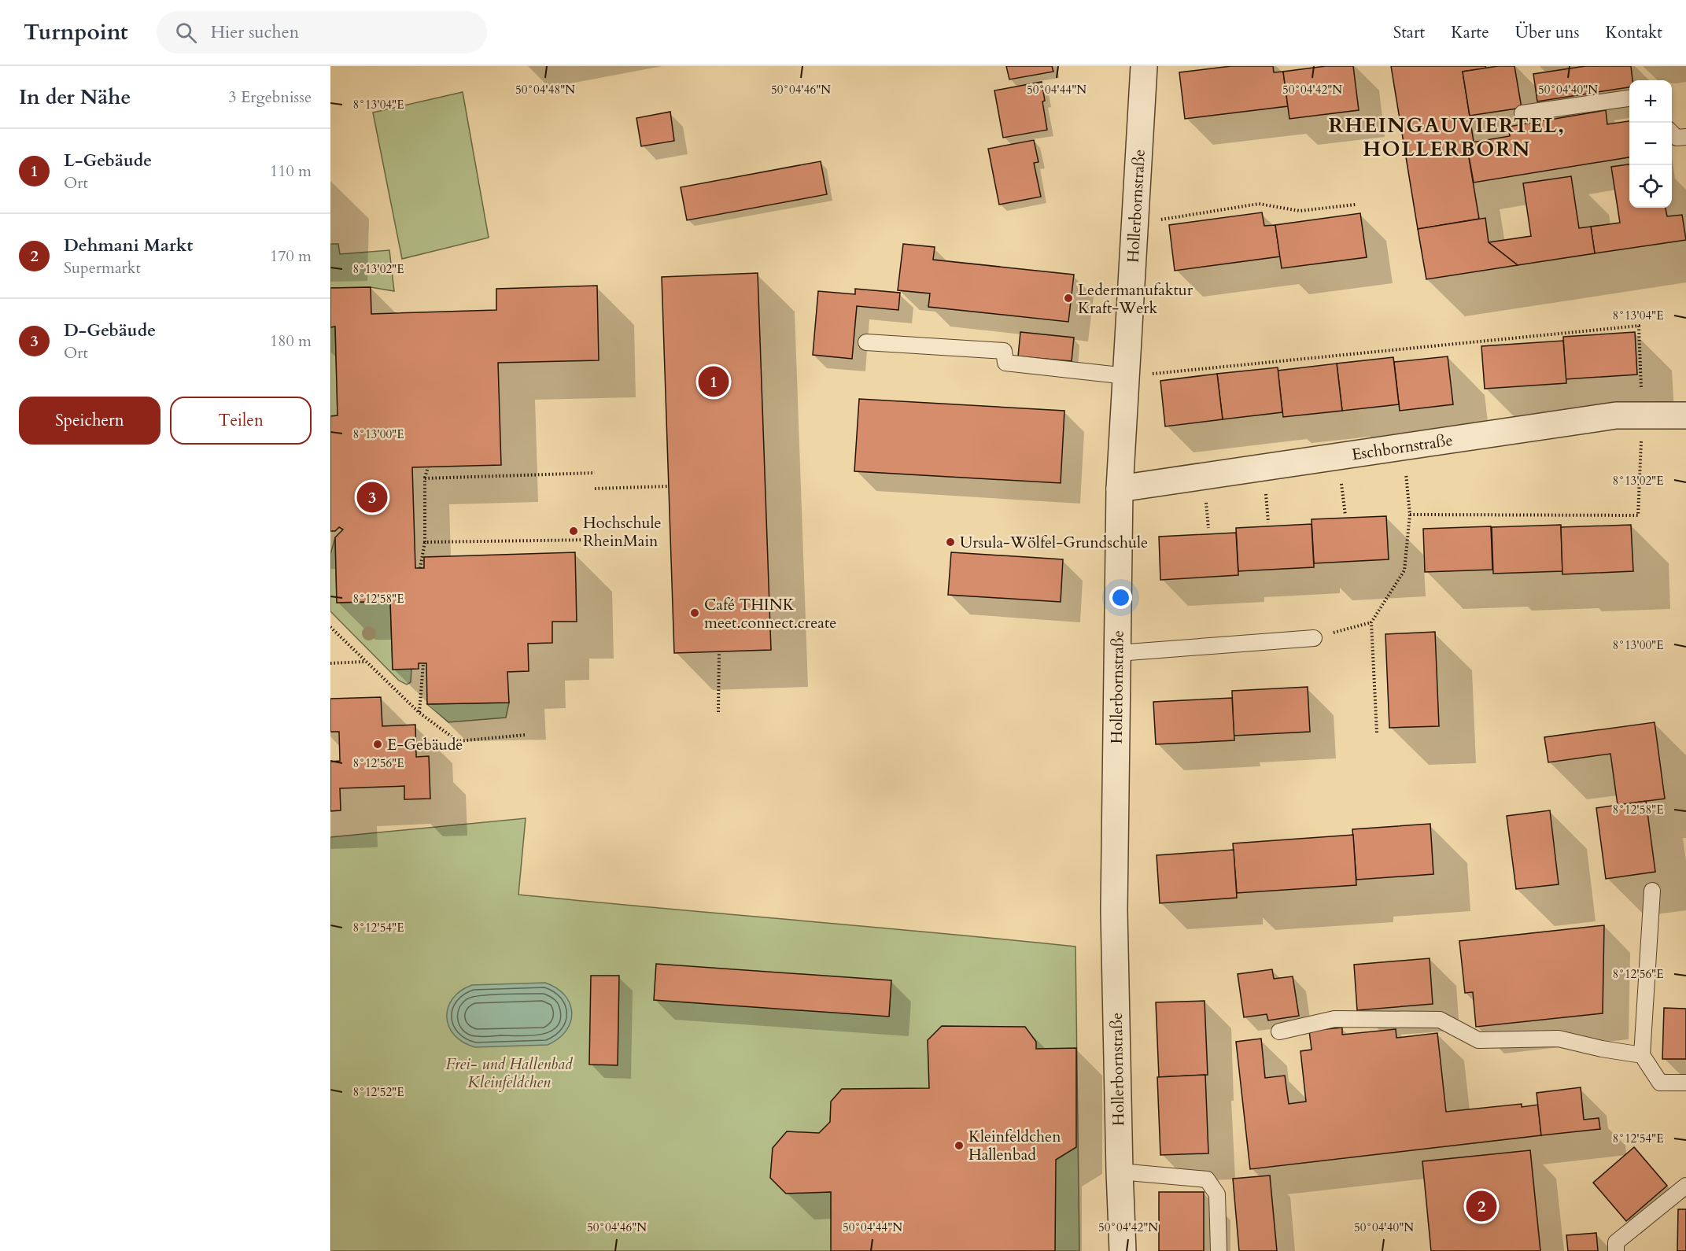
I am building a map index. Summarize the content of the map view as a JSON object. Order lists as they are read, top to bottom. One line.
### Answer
{"streets":{"street":["Hollerbornstraße","Eschbornstraße"]},"crossings":[["Hollerbornstraße","Eschbornstraße"]],"districts":["RHEINGAUVIERTEL, HOLLERBORN"],"parks":["Frei- und Hallenbad Kleinfeldchen"],"places":["Ledermanufaktur Kraft-Werk","Hochschule RheinMain","Ursula-Wölfel-Grundschule","Café THINK meet.connect.create","E-Gebäude","Kleinfeldchen Hallenbad"],"page":{"header":"Turnpoint","search":"Hier suchen","nav":["Start","Karte","Über uns","Kontakt"],"heading":["In der Nähe","3 Ergebnisse"],"map_buttons":["+","−"],"list":[{"mark":"1","name":"L-Gebäude","note":"Ort","value":"110 m"},{"mark":"2","name":"Dehmani Markt","note":"Supermarkt","value":"170 m"},{"mark":"3","name":"D-Gebäude","note":"Ort","value":"180 m"}],"pins":["1","3","2"],"buttons":["Speichern","Teilen"]},"coordinates":["50°04'48\"N","50°04'46\"N","50°04'44\"N","50°04'42\"N","50°04'40\"N","8°13'04\"E","8°13'02\"E","8°13'00\"E","8°12'58\"E","8°12'56\"E","8°12'54\"E","8°12'52\"E"]}
